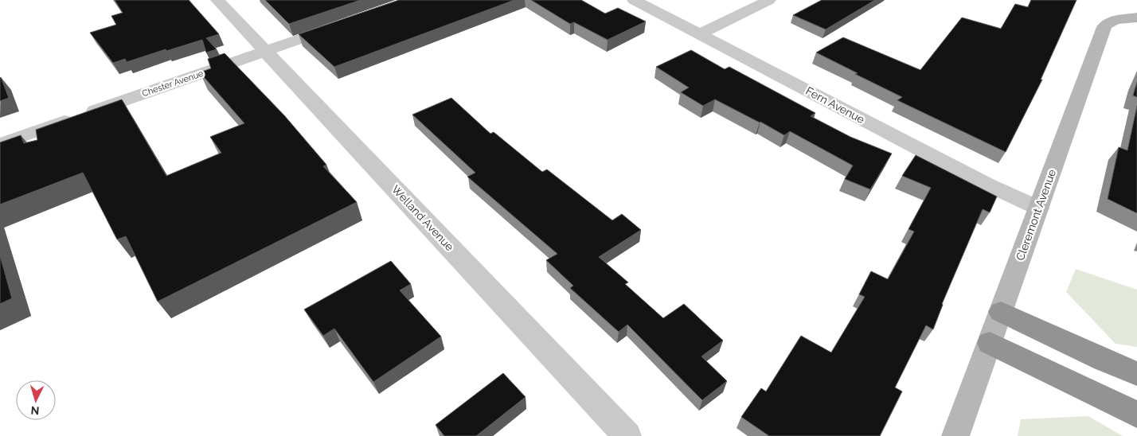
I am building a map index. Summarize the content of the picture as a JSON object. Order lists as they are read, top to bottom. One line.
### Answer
{"streets":{"main road":["Cleremont Avenue"],"street":["Chester Avenue","Fern Avenue","Welland Avenue"]},"crossings":[["Chester Avenue","Welland Avenue"],["Fern Avenue","Cleremont Avenue"]],"north":"bottom"}
